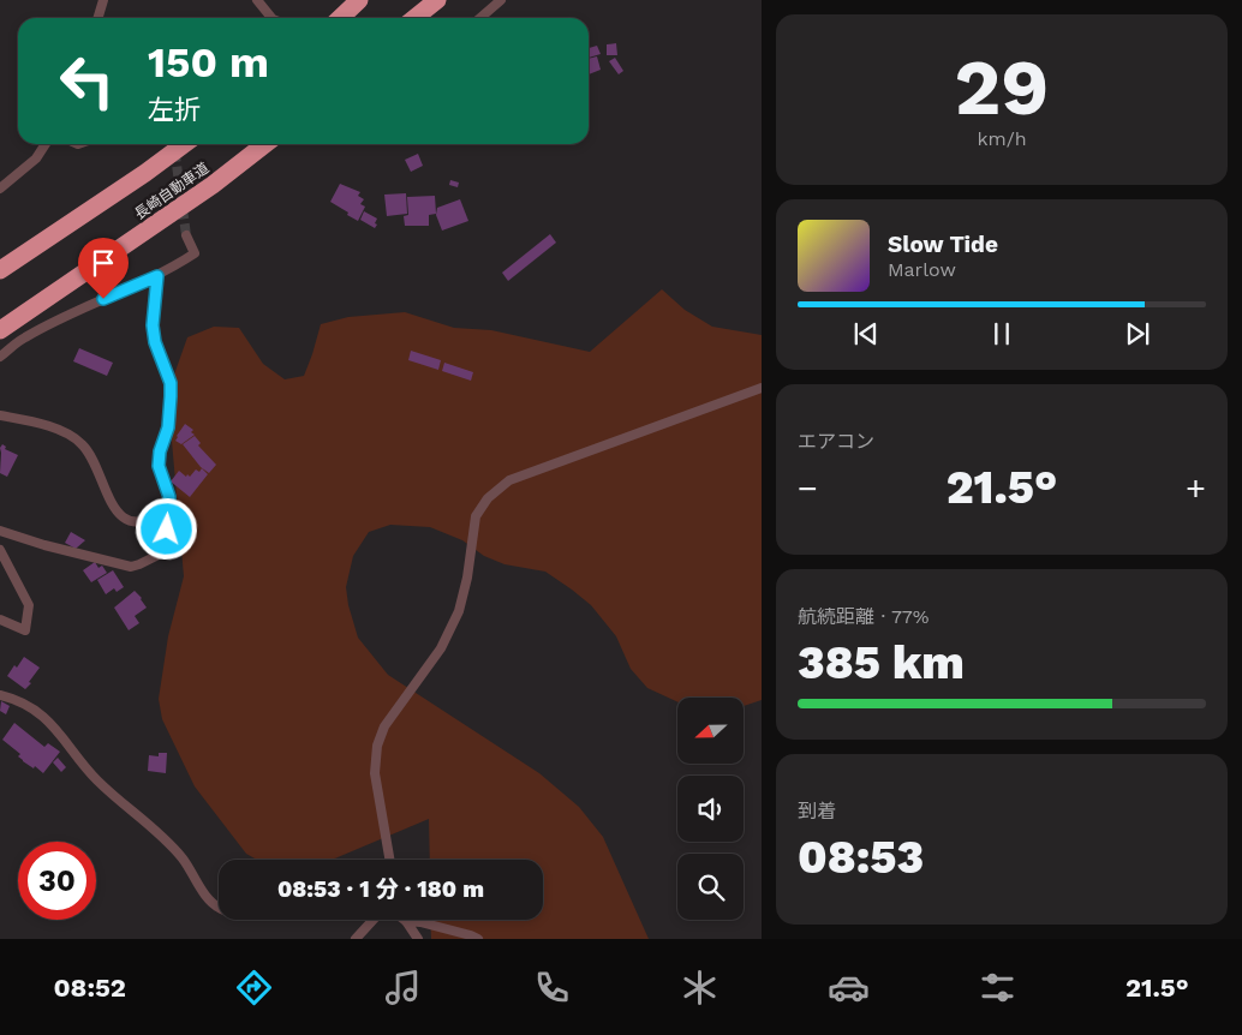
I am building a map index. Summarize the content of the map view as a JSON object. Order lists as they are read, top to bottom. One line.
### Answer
{"streets":{"highway":["長崎自動車道"]},"north":"left","page":{"tile":[["29","km/h"],"エアコン",["航続距離 · 77%","385 km"],["到着","08:53"]],"turn":["150 m","左折"],"song":["Slow Tide","Marlow"],"heat":["−","21.5°","+"],"limit":"30","trip":"08:53 · 1 分 · 180 m","tabs":["08:52","21.5°"]}}
